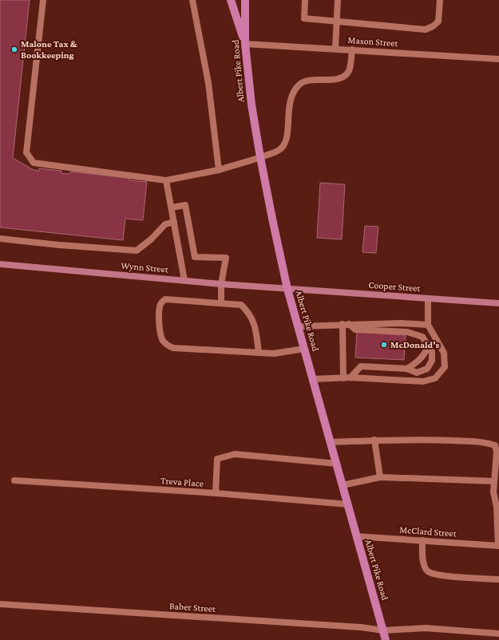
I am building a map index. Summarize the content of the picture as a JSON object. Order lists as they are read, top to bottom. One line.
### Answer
{"streets":{"main road":["Albert Pike Road"],"street":["Mason Street","Wynn Street","Cooper Street","Treva Place","McClard Street","Baber Street"]},"crossings":[["Mason Street","Albert Pike Road"],["Albert Pike Road","Wynn Street"],["Albert Pike Road","Cooper Street"],["Albert Pike Road","Treva Place"],["Albert Pike Road","McClard Street"],["Albert Pike Road","Baber Street"],["Wynn Street","Cooper Street"]],"places":["Malone Tax & Bookkeeping","McDonald's"]}
